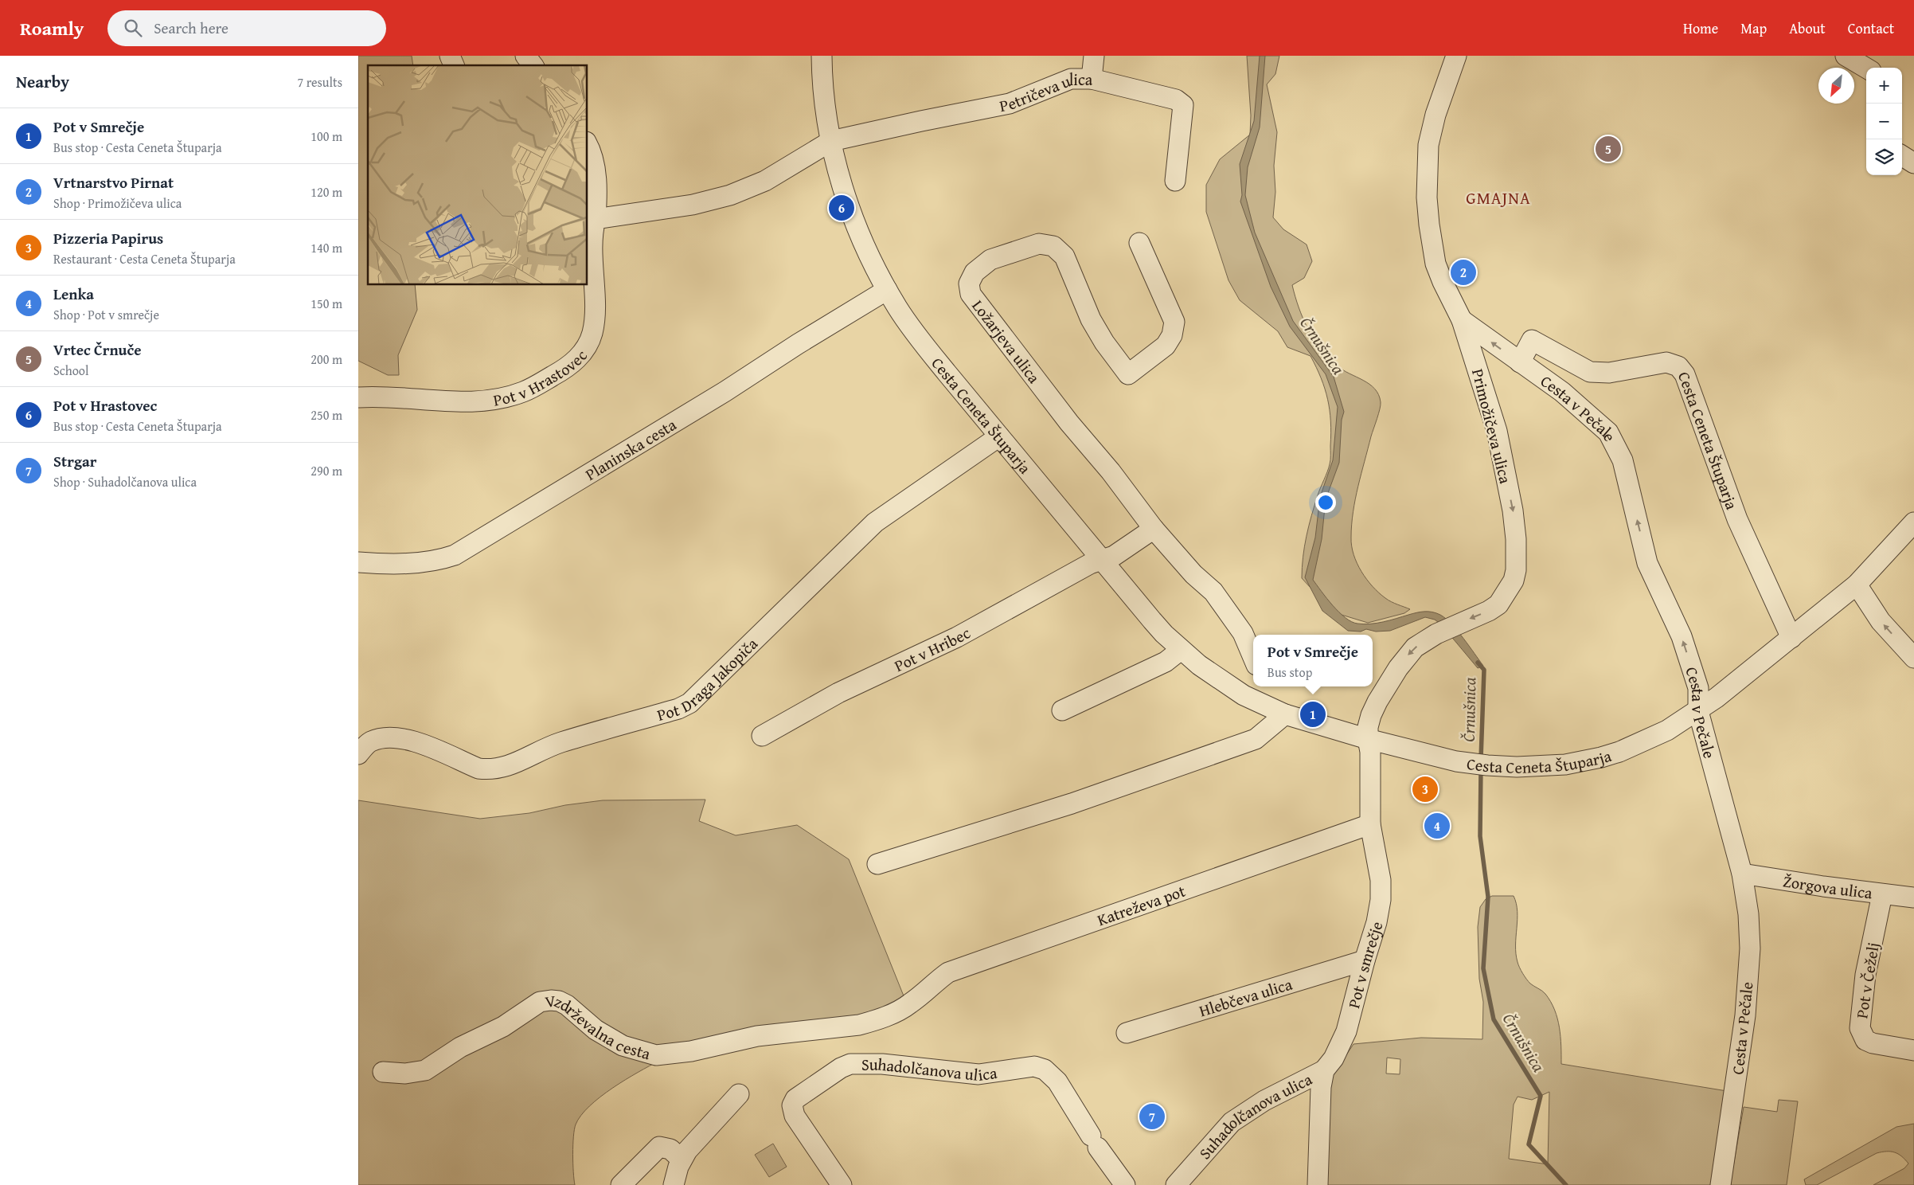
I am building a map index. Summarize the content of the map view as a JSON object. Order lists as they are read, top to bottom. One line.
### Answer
{"streets":{"street":["Petričeva ulica","Ložarjeva ulica","Pot v Hrastovec","Cesta v Pečale","Cesta Ceneta Štuparja","Primožičeva ulica","Planinska cesta","Pot v Hribec","Pot Draga Jakopiča","Žorgova ulica","Katreževa pot","Pot v smrečje","Pot v Čeželj","Hlebčeva ulica","Vzdrževalna cesta","Suhadolčanova ulica"]},"crossings":[["Petričeva ulica","Cesta Ceneta Štuparja"],["Ložarjeva ulica","Pot v Hribec"],["Cesta v Pečale","Cesta Ceneta Štuparja"],["Cesta v Pečale","Primožičeva ulica"],["Cesta v Pečale","Žorgova ulica"],["Cesta Ceneta Štuparja","Primožičeva ulica"],["Cesta Ceneta Štuparja","Planinska cesta"],["Cesta Ceneta Štuparja","Pot v Hribec"],["Cesta Ceneta Štuparja","Pot Draga Jakopiča"],["Cesta Ceneta Štuparja","Pot v smrečje"],["Primožičeva ulica","Pot v smrečje"],["Žorgova ulica","Pot v Čeželj"],["Katreževa pot","Pot v smrečje"],["Katreževa pot","Vzdrževalna cesta"],["Pot v smrečje","Hlebčeva ulica"],["Pot v smrečje","Suhadolčanova ulica"]],"one_way":["Cesta v Pečale","Primožičeva ulica"],"districts":["GMAJNA"],"water":["Črnušnica"],"north":"bottom left","page":{"header":"Roamly","search":"Search here","nav":["Home","Map","About","Contact"],"heading":["Nearby","7 results"],"map_buttons":["+","−"],"list":[{"mark":"1","name":"Pot v Smrečje","note":"Bus stop · Cesta Ceneta Štuparja","value":"100 m"},{"mark":"2","name":"Vrtnarstvo Pirnat","note":"Shop · Primožičeva ulica","value":"120 m"},{"mark":"3","name":"Pizzeria Papirus","note":"Restaurant · Cesta Ceneta Štuparja","value":"140 m"},{"mark":"4","name":"Lenka","note":"Shop · Pot v smrečje","value":"150 m"},{"mark":"5","name":"Vrtec Črnuče","note":"School","value":"200 m"},{"mark":"6","name":"Pot v Hrastovec","note":"Bus stop · Cesta Ceneta Štuparja","value":"250 m"},{"mark":"7","name":"Strgar","note":"Shop · Suhadolčanova ulica","value":"290 m"}],"pins":["5","6","2","1","3","4","7"],"popup":["Pot v Smrečje","Bus stop"]}}
